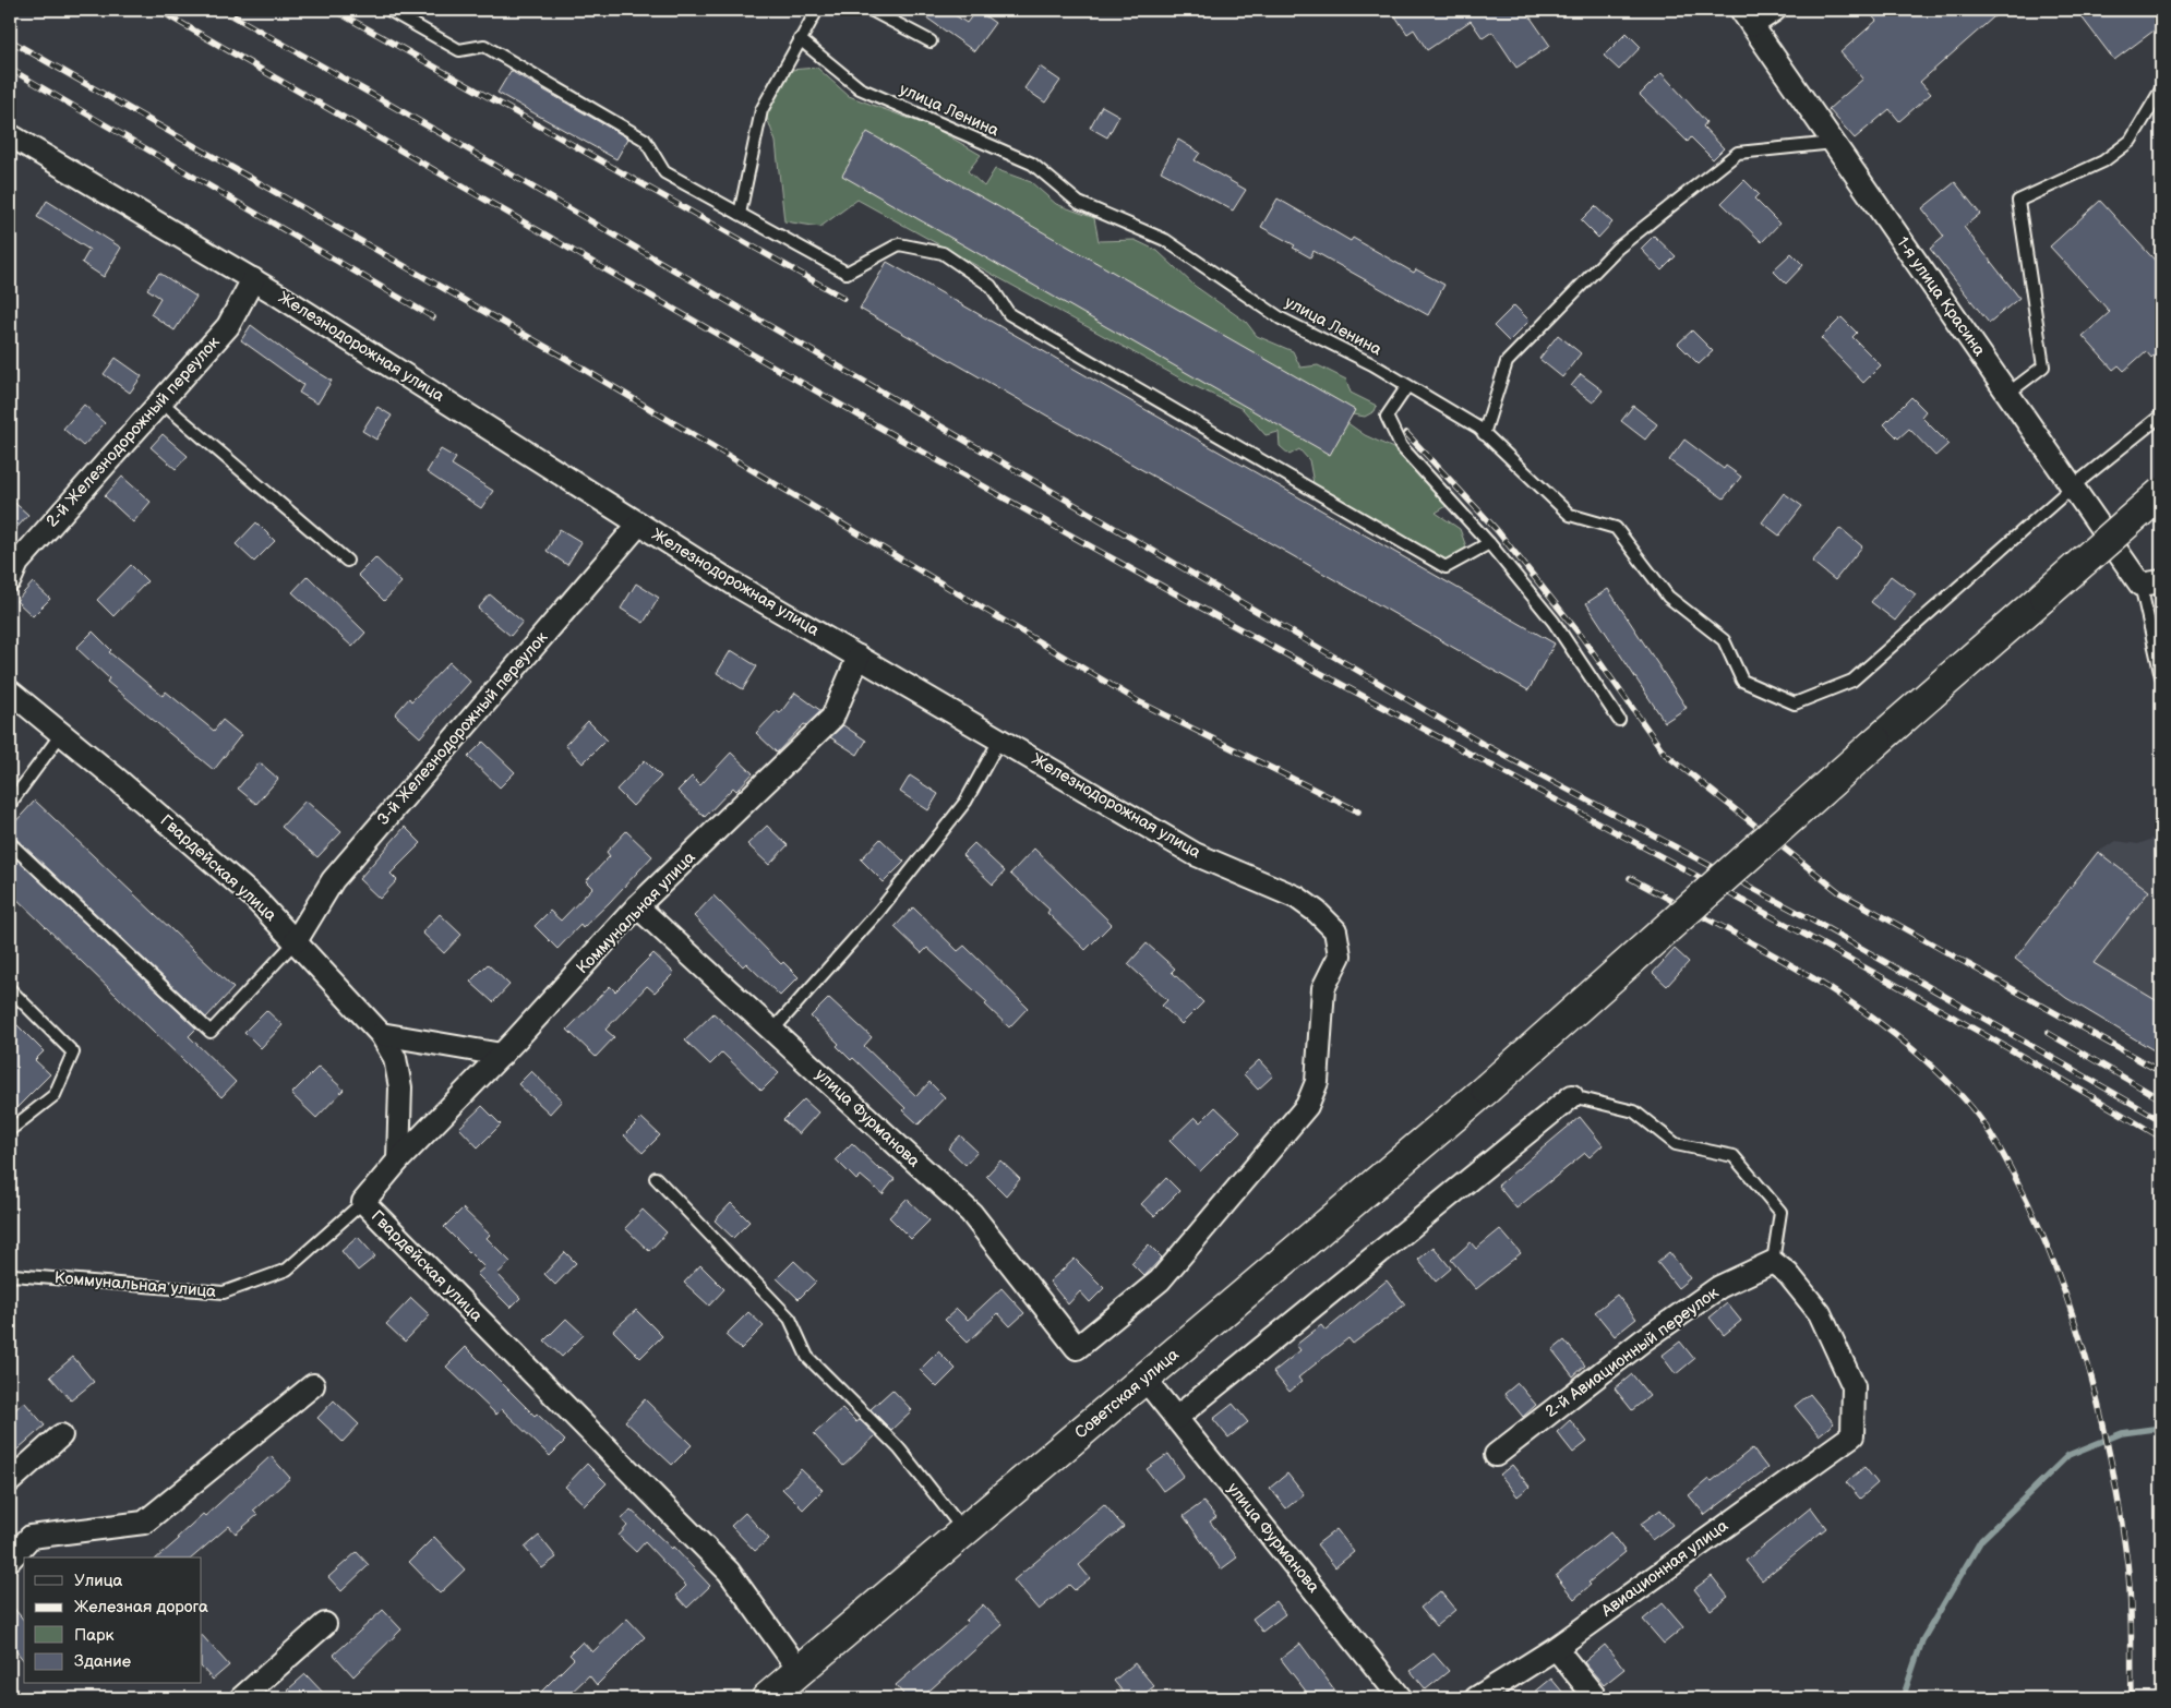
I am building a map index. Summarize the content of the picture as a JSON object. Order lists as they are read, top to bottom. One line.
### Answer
{"streets":{"main road":["Советская улица"],"street":["1-я улица Красина","Железнодорожная улица","2-й Железнодорожный переулок","3-й Железнодорожный переулок","Гвардейская улица","Коммунальная улица","улица Фурманова","2-й Авиационный переулок","Авиационная улица"],"lane":["улица Ленина"]},"crossings":[["улица Ленина","1-я улица Красина"],["Железнодорожная улица","2-й Железнодорожный переулок"],["Железнодорожная улица","3-й Железнодорожный переулок"],["Железнодорожная улица","Коммунальная улица"],["Железнодорожная улица","улица Фурманова"],["3-й Железнодорожный переулок","Гвардейская улица"],["Гвардейская улица","Коммунальная улица"],["Гвардейская улица","Советская улица"],["Коммунальная улица","улица Фурманова"],["улица Фурманова","Советская улица"],["2-й Авиационный переулок","Авиационная улица"]],"legend":["Улица","Железная дорога","Парк","Здание"]}
